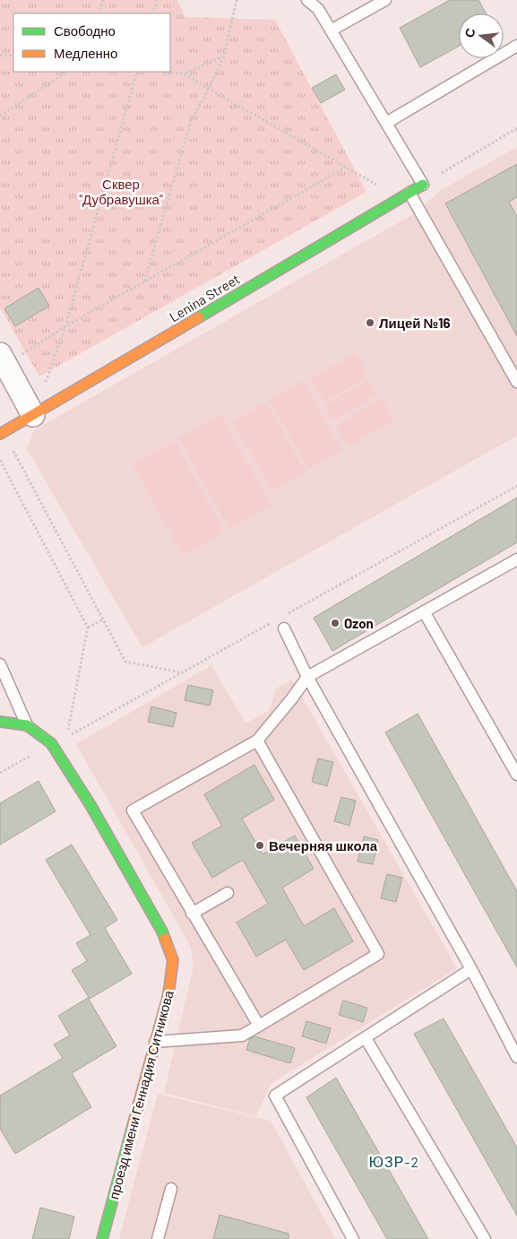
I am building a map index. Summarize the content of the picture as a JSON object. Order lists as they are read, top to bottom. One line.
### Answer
{"streets":{"street":["Lenina Street","проезд имени Геннадия Ситникова"]},"districts":["ЮЗР-2"],"parks":["Сквер \"Дубравушка\""],"places":["Лицей №16","Ozon","Вечерняя школа"],"legend":["Свободно","Медленно"],"north":"left"}
